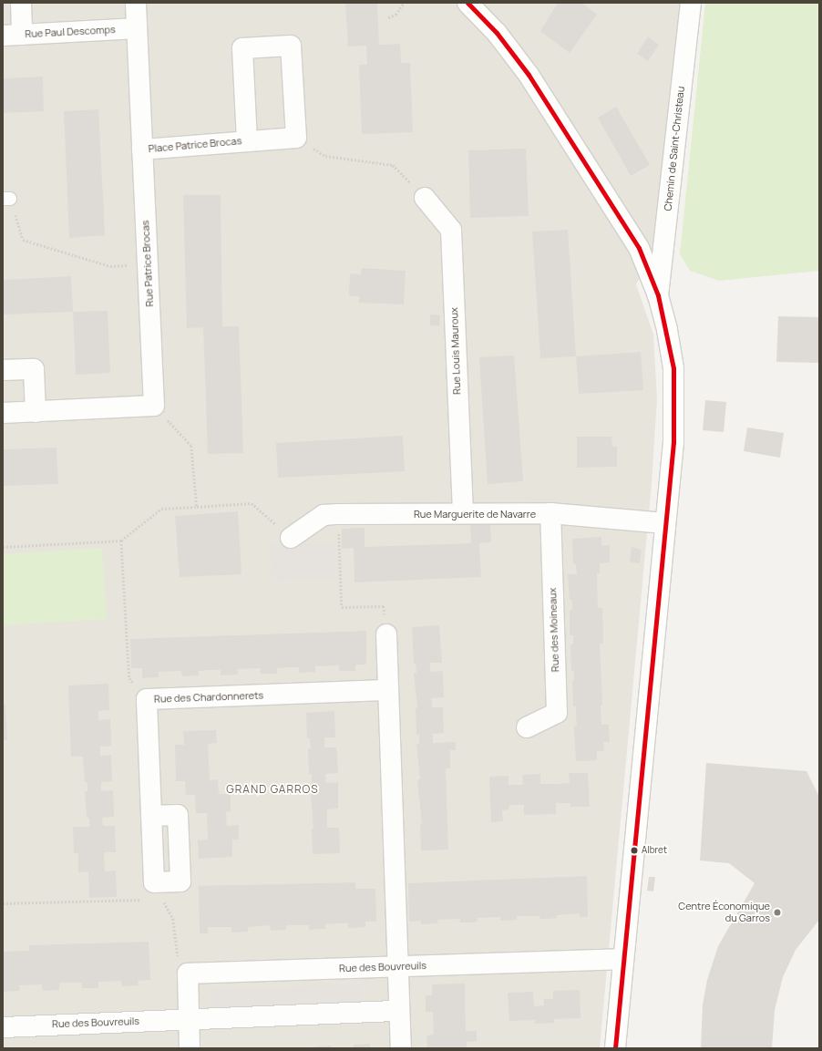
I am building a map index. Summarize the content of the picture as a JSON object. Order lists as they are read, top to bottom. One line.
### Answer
{"streets":{"street":["Rue Paul Descomps","Place Patrice Brocas","Chemin de Saint-Christeau","Rue Patrice Brocas","Rue Louis Mauroux","Rue Marguerite de Navarre","Rue des Moineaux","Rue des Chardonnerets","Rue des Bouvreuils"]},"crossings":[["Rue Paul Descomps","Rue Patrice Brocas"],["Place Patrice Brocas","Rue Patrice Brocas"],["Rue Louis Mauroux","Rue Marguerite de Navarre"],["Rue Marguerite de Navarre","Rue des Moineaux"]],"districts":["GRAND GARROS"],"places":["Albret","Centre Économique du Garros"]}
